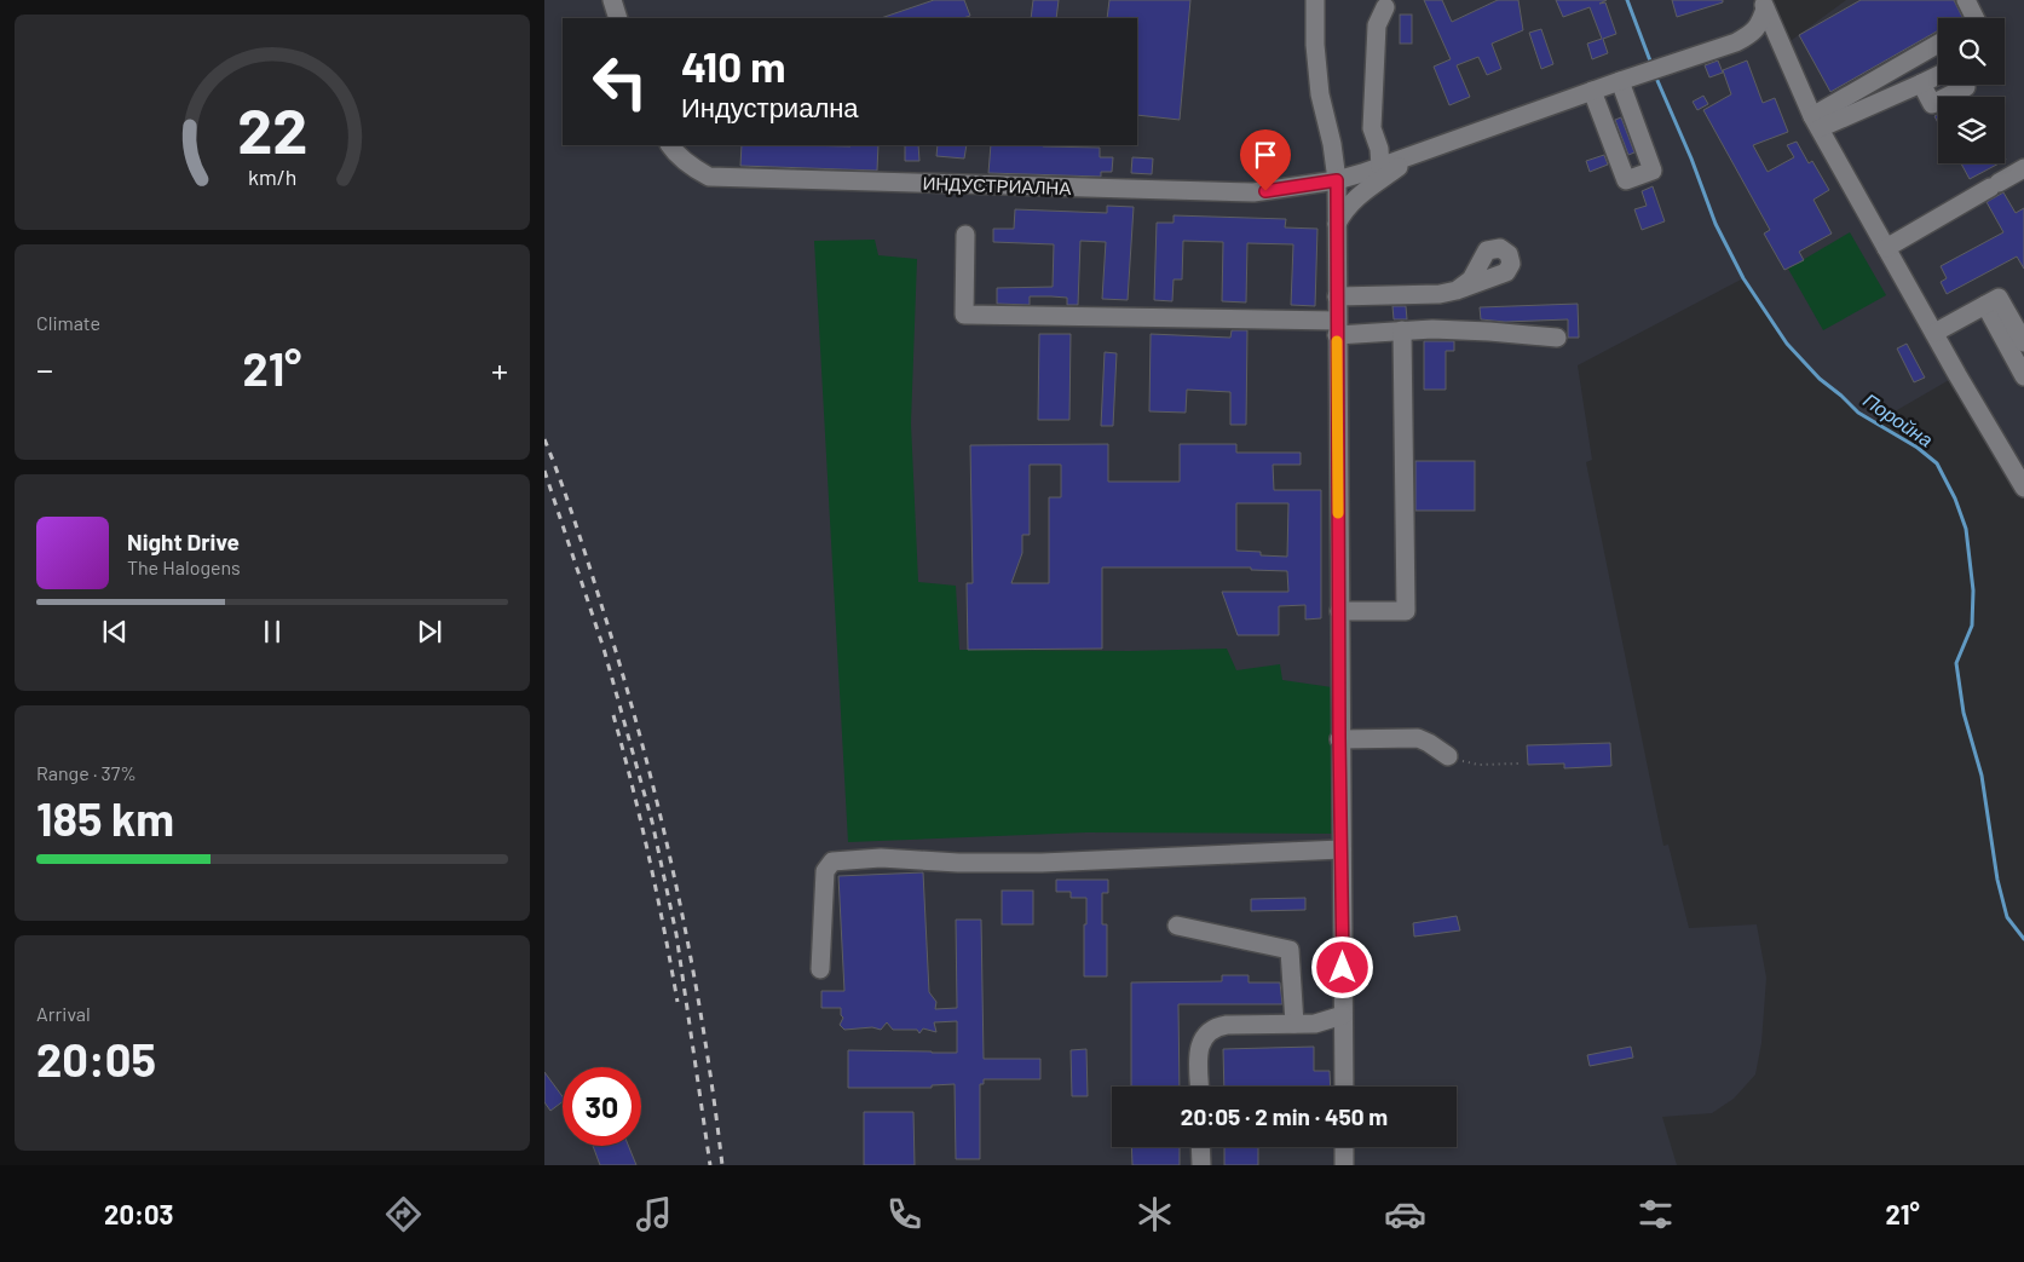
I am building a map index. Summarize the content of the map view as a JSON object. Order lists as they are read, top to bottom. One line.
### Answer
{"streets":{"street":["ИНДУСТРИАЛНА"]},"water":["Поройна"],"page":{"turn":["410 m","Индустриална"],"tile":["Climate",["Range · 37%","185 km"],["Arrival","20:05"]],"heat":["−","21°","+"],"song":["Night Drive","The Halogens"],"limit":"30","trip":"20:05 · 2 min · 450 m","tabs":["20:03","21°"],"gauge":["22","km/h"]}}
